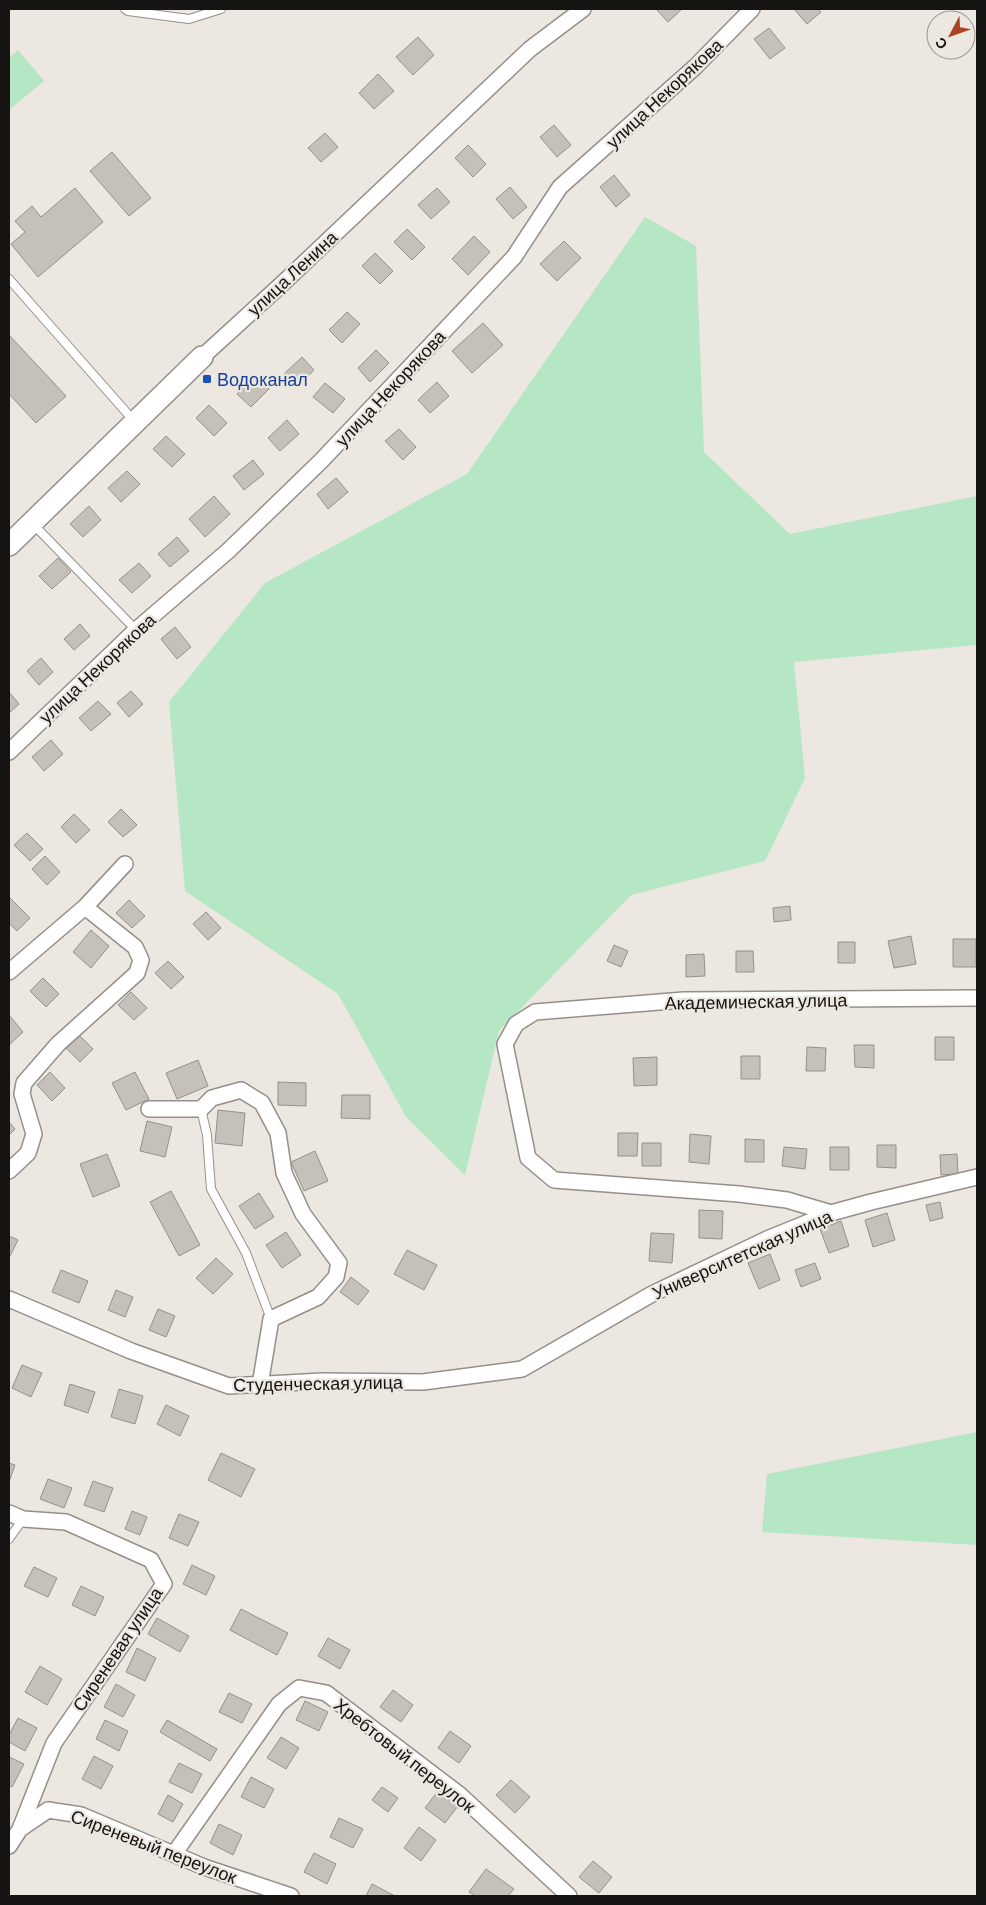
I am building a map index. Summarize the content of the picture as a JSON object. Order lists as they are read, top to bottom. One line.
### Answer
{"streets":{"street":["улица Некорякова","улица Ленина","Академическая улица","Университетская улица","Студенческая улица","Сиреневая улица","Хребтовый переулок","Сиреневый переулок"]},"crossings":[["Академическая улица","Университетская улица"],["Университетская улица","Студенческая улица"],["Сиреневая улица","Сиреневый переулок"],["Хребтовый переулок","Сиреневый переулок"]],"places":{"transit":["Водоканал"]},"north":"bottom left"}
